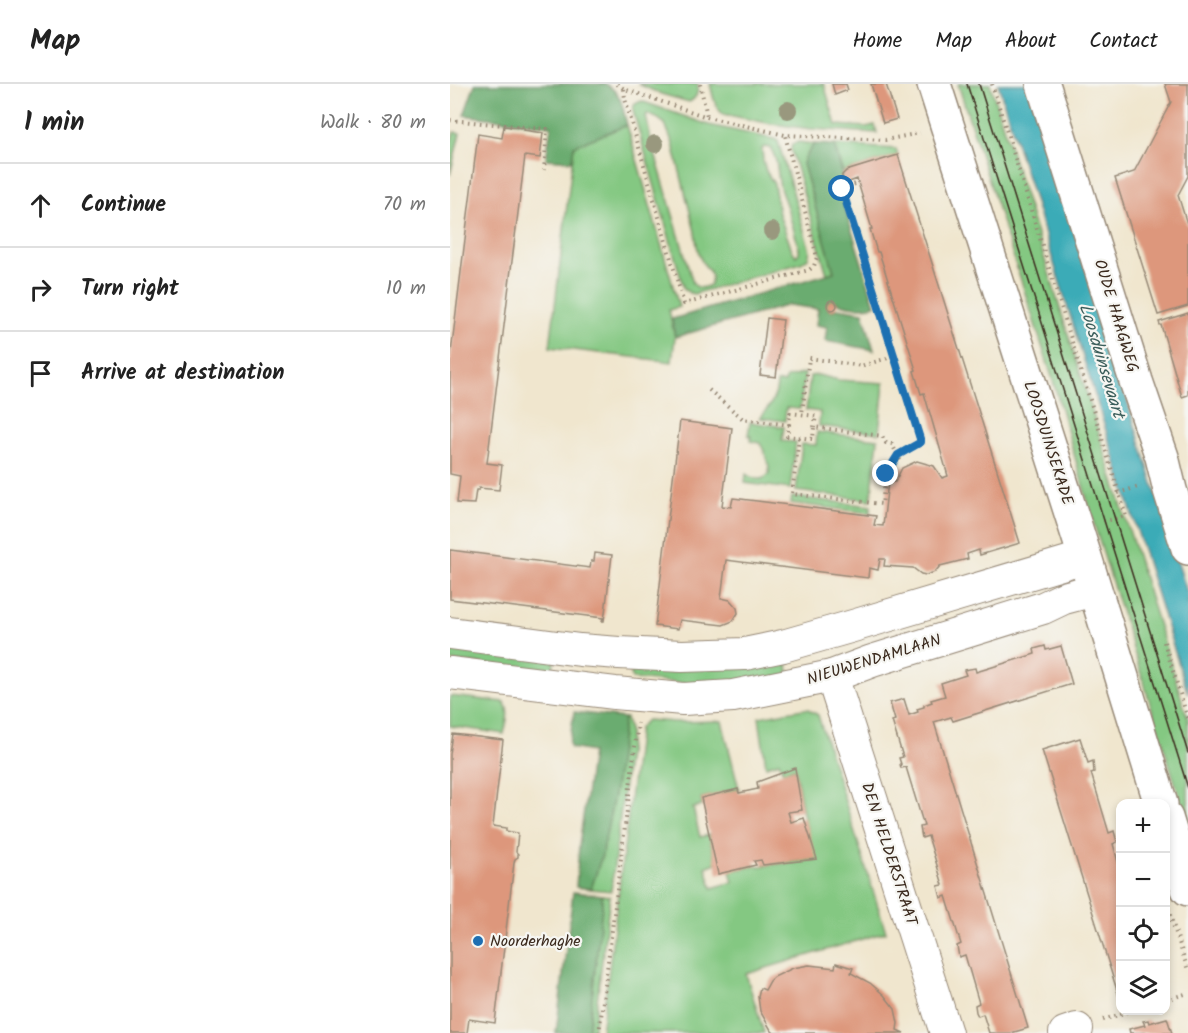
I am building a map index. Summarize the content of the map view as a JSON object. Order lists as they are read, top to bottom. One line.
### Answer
{"streets":{"main road":["OUDE HAAGWEG","LOOSDUINSEKADE"],"street":["NIEUWENDAMLAAN","DEN HELDERSTRAAT"]},"crossings":[["LOOSDUINSEKADE","NIEUWENDAMLAAN"],["NIEUWENDAMLAAN","DEN HELDERSTRAAT"]],"water":["Loosduinsevaart"],"places":["Noorderhaghe"],"page":{"header":"Map","nav":["Home","Map","About","Contact"],"heading":["1 min","Walk · 80 m"],"list":[["Continue","70 m"],["Turn right","10 m"],"Arrive at destination"],"map_buttons":["+","−"]}}
